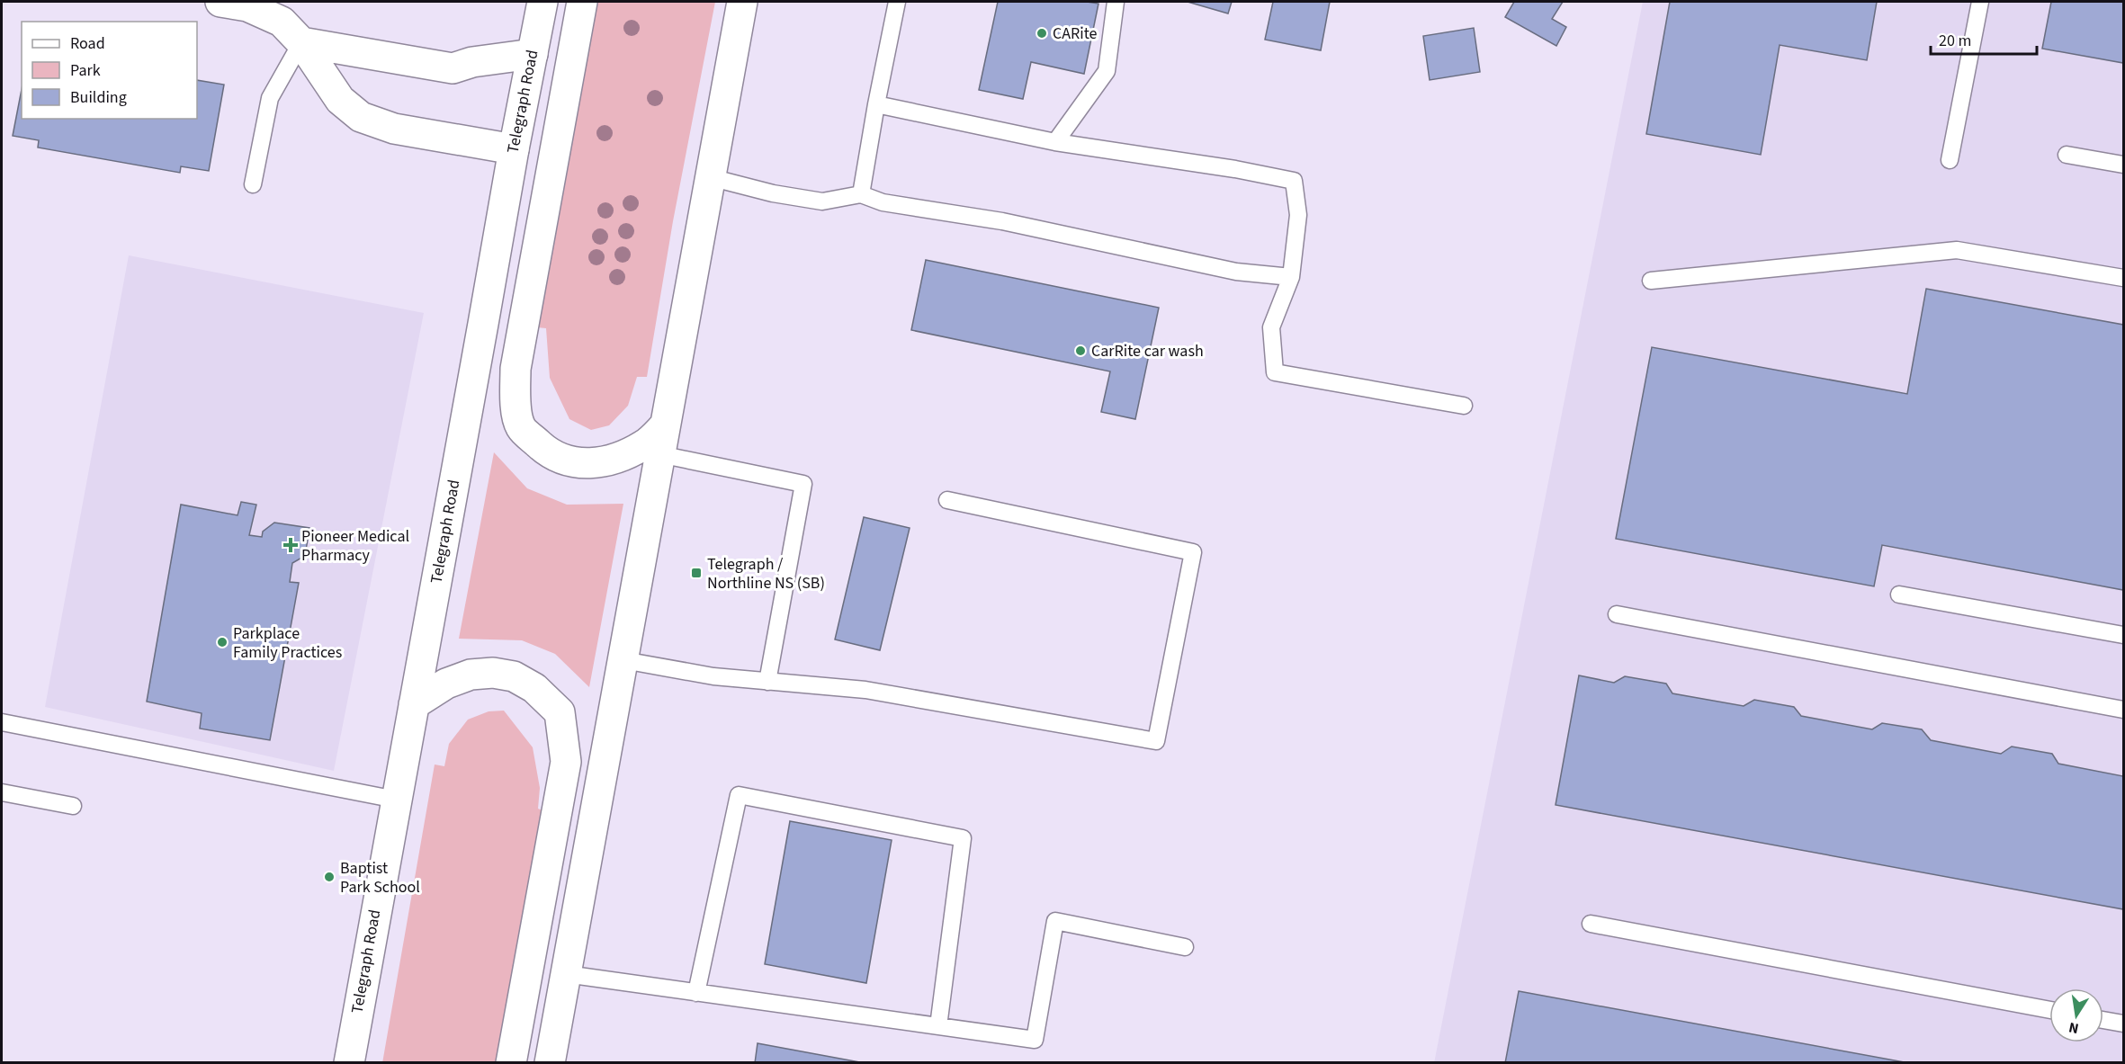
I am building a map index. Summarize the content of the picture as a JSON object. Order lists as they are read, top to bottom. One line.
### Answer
{"streets":{"main road":["Telegraph Road"]},"places":{"other":["CARite","CarRite car wash","Parkplace Family Practices","Baptist Park School"],"health":["Pioneer Medical Pharmacy"],"transit":["Telegraph / Northline NS (SB)"]},"legend":["Road","Park","Building"],"scale_bar":"20 m","north":"bottom"}
